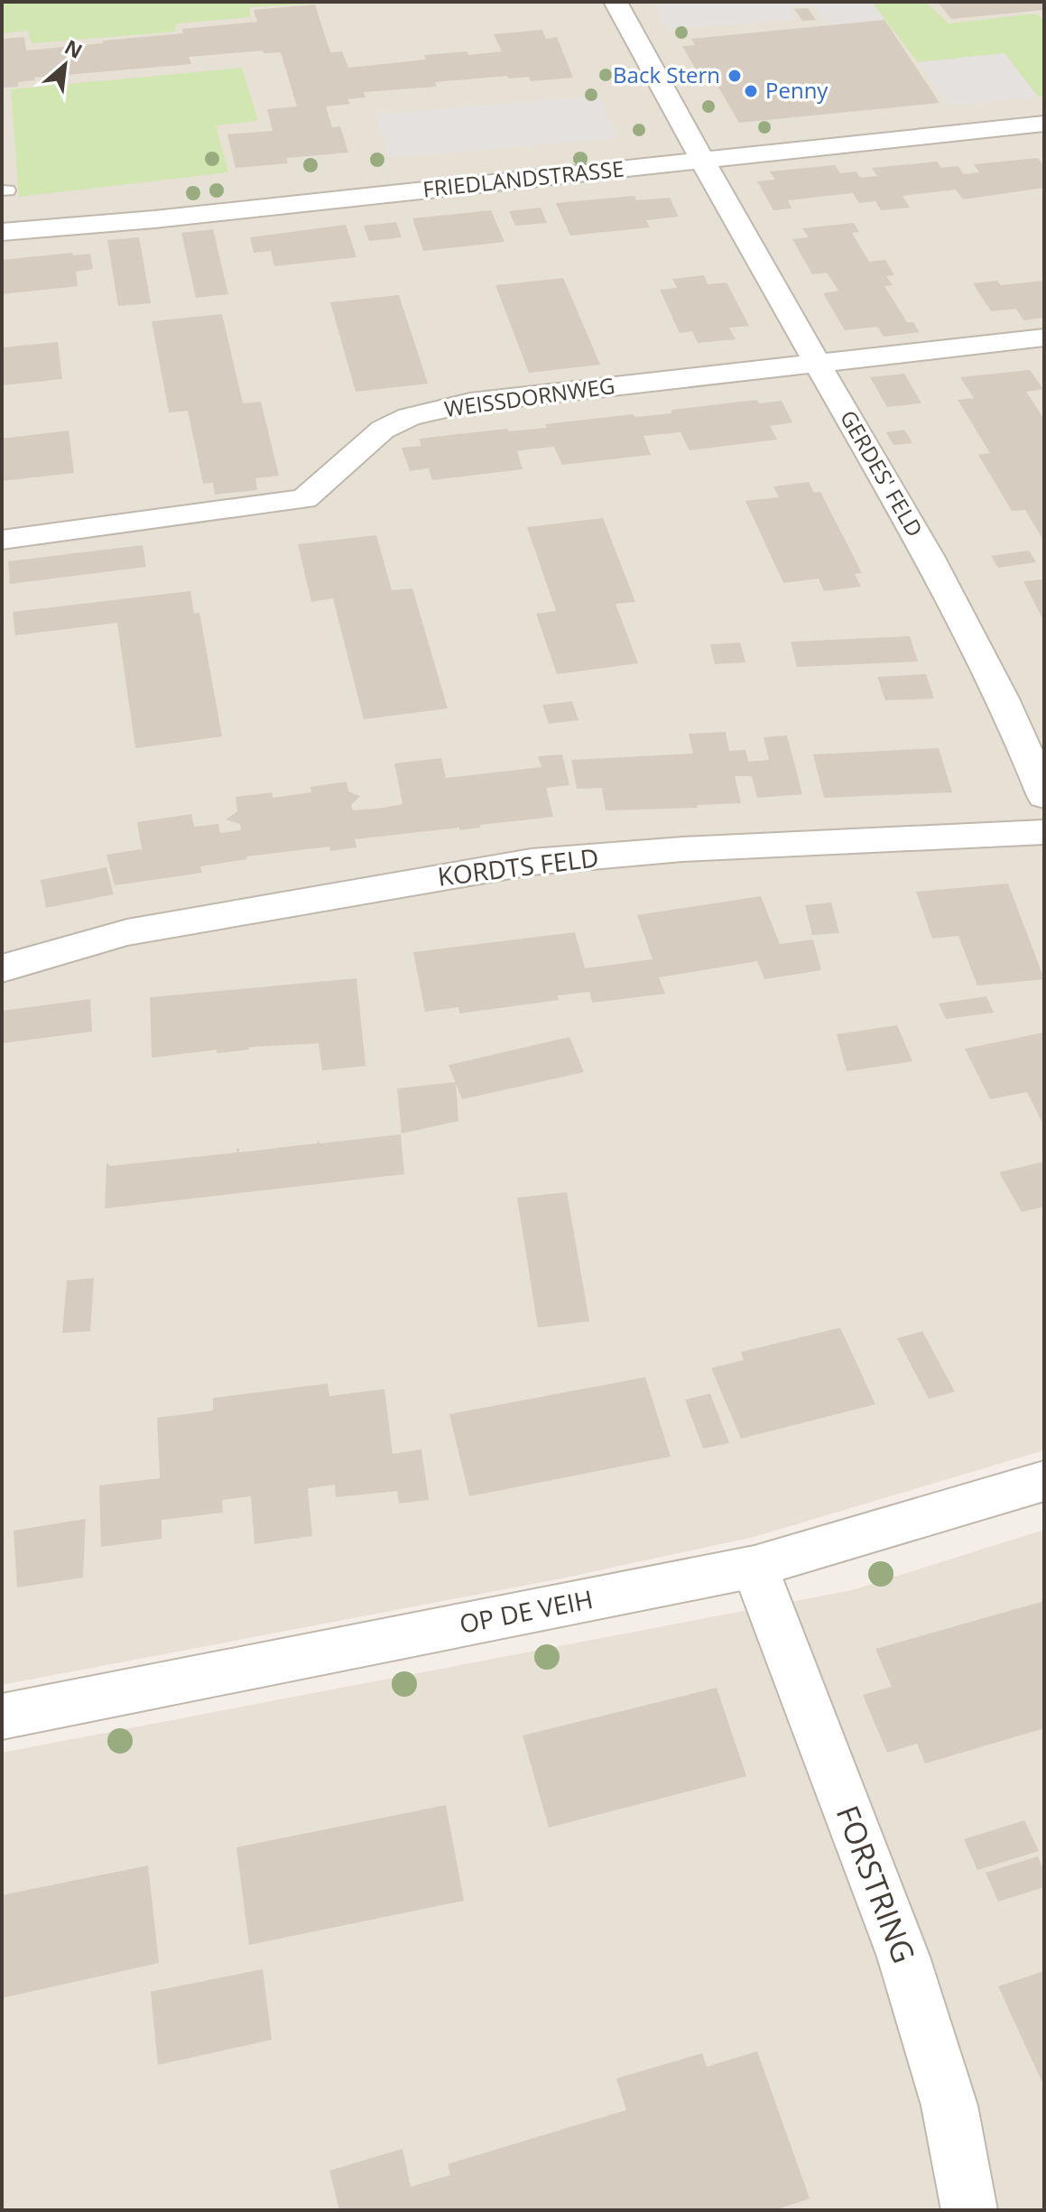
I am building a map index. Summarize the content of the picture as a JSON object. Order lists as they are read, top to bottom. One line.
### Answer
{"streets":{"street":["FRIEDLANDSTRASSE","WEISSDORNWEG","GERDES' FELD","KORDTS FELD","OP DE VEIH","FORSTRING"]},"crossings":[["FRIEDLANDSTRASSE","GERDES' FELD"],["WEISSDORNWEG","GERDES' FELD"],["OP DE VEIH","FORSTRING"]],"places":["Back Stern","Penny"],"north":"top right"}
